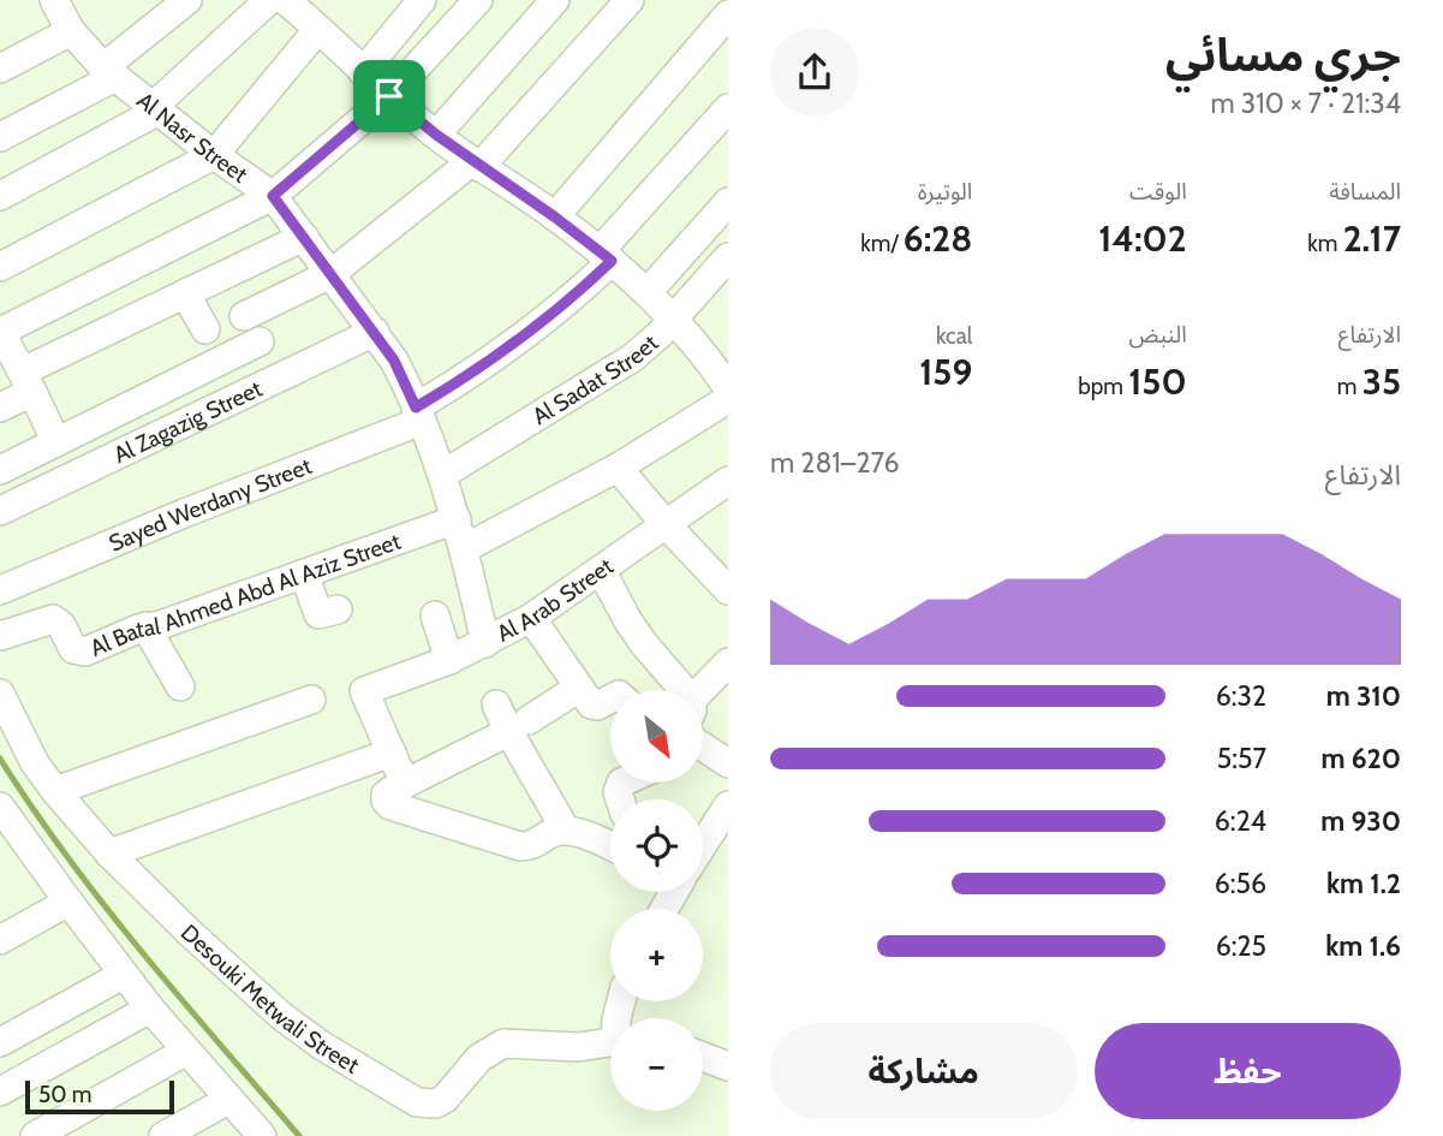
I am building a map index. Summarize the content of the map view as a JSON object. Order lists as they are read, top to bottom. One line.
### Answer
{"streets":{"street":["Al Nasr Street","Al Sadat Street","Al Zagazig Street","Sayed Werdany Street","Al Batal Ahmed Abd Al Aziz Street","Al Arab Street","Desouki Metwali Street"]},"crossings":[["Al Nasr Street","Al Sadat Street"],["Al Nasr Street","Al Zagazig Street"],["Al Nasr Street","Sayed Werdany Street"],["Al Nasr Street","Al Batal Ahmed Abd Al Aziz Street"],["Al Nasr Street","Al Arab Street"]],"scale_bar":"50 m","north":"bottom right","page":{"heading":["جري مسائي","21:34 · 7 × 310 m"],"stats":[["المسافة","2.17 km"],["الوقت","14:02"],["الوتيرة","6:28 /km"],["الارتفاع","35 m"],["النبض","150 bpm"],["kcal","159"]],"chart":["الارتفاع","276–281 m"],"list":[{"name":"310 m","note":"6:32"},{"name":"620 m","note":"5:57"},{"name":"930 m","note":"6:24"},{"name":"1.2 km","note":"6:56"},{"name":"1.6 km","note":"6:25"}],"map_buttons":["+","−"],"buttons":["حفظ","مشاركة"],"scale":"50 m"}}
